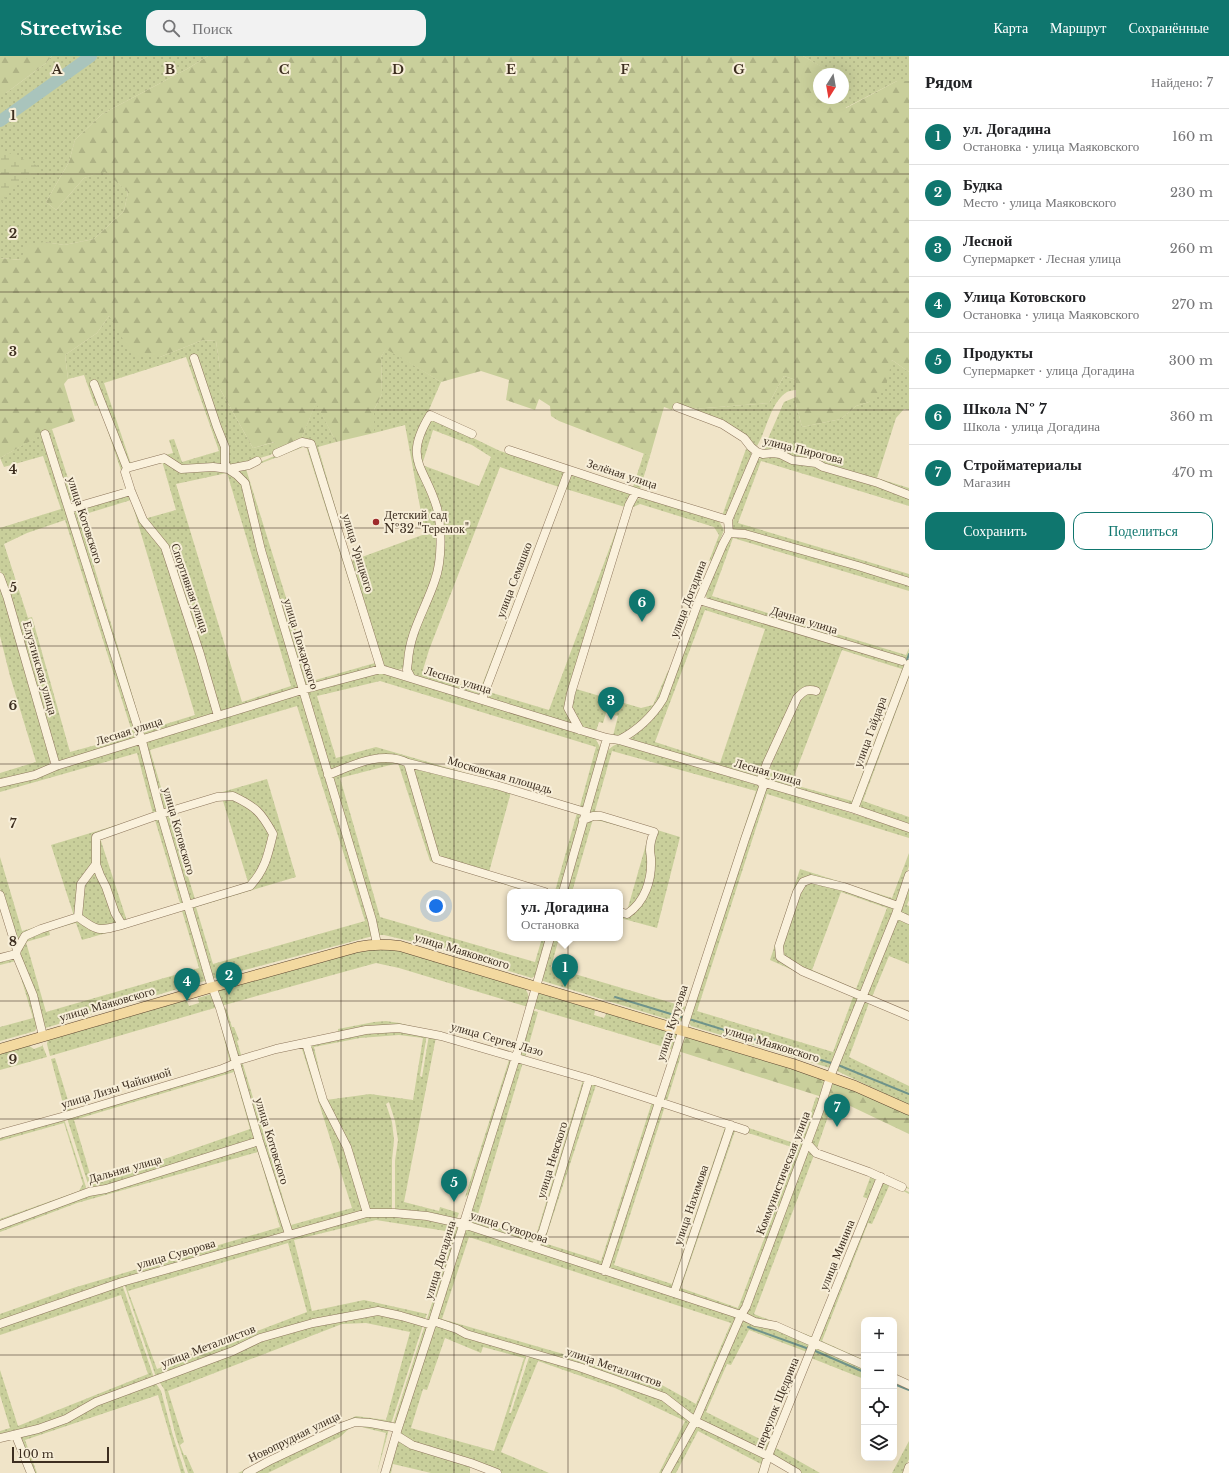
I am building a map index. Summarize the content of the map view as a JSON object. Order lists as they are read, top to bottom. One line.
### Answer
{"streets":{"main road":["улица Маяковского"],"street":["улица Пирогова","Зелёная улица","улица Котовского","улица Урицкого","улица Семашко","Спортивная улица","улица Догадина","Дачная улица","улица Пожарского","Елузгинская улица","Лесная улица","улица Гайдара","Московская площадь","улица Кутузова","улица Сергея Лазо","улица Лизы Чайкиной","улица Невского","Дальняя улица","Коммунистическая улица","улица Нахимова","улица Суворова","улица Минина","улица Металлистов","переулок Щедрина","Новопрудная улица"]},"crossings":[["Зелёная улица","улица Семашко"],["улица Котовского","Лесная улица"],["улица Котовского","улица Маяковского"],["улица Котовского","улица Сергея Лазо"],["улица Котовского","улица Лизы Чайкиной"],["улица Котовского","Дальняя улица"],["улица Котовского","улица Суворова"],["улица Урицкого","Лесная улица"],["улица Семашко","Лесная улица"],["Спортивная улица","Лесная улица"],["улица Догадина","Дачная улица"],["улица Догадина","Лесная улица"],["улица Догадина","улица Маяковского"],["улица Догадина","улица Сергея Лазо"],["улица Догадина","улица Суворова"],["улица Догадина","улица Металлистов"],["улица Догадина","Новопрудная улица"],["Дачная улица","улица Гайдара"],["улица Пожарского","Лесная улица"],["улица Пожарского","Московская площадь"],["улица Пожарского","улица Маяковского"],["Елузгинская улица","Лесная улица"],["Лесная улица","улица Гайдара"],["Лесная улица","улица Кутузова"],["улица Маяковского","улица Кутузова"],["улица Маяковского","Коммунистическая улица"],["улица Кутузова","улица Сергея Лазо"],["улица Кутузова","улица Суворова"],["улица Сергея Лазо","улица Лизы Чайкиной"],["улица Сергея Лазо","улица Невского"],["улица Сергея Лазо","улица Нахимова"],["улица Невского","улица Суворова"],["Коммунистическая улица","улица Суворова"],["Коммунистическая улица","улица Металлистов"],["улица Нахимова","улица Суворова"],["улица Суворова","улица Минина"],["улица Суворова","переулок Щедрина"],["улица Минина","переулок Щедрина"],["улица Металлистов","переулок Щедрина"]],"places":["Детский сад №32 \"Теремок\""],"scale_bar":"100 m","north":"bottom","page":{"header":"Streetwise","search":"Поиск","nav":["Карта","Маршрут","Сохранённые"],"heading":["Рядом","Найдено: 7"],"list":[{"mark":"1","name":"ул. Догадина","note":"Остановка · улица Маяковского","value":"160 m"},{"mark":"2","name":"Будка","note":"Место · улица Маяковского","value":"230 m"},{"mark":"3","name":"Лесной","note":"Супермаркет · Лесная улица","value":"260 m"},{"mark":"4","name":"Улица Котовского","note":"Остановка · улица Маяковского","value":"270 m"},{"mark":"5","name":"Продукты","note":"Супермаркет · улица Догадина","value":"300 m"},{"mark":"6","name":"Школа № 7","note":"Школа · улица Догадина","value":"360 m"},{"mark":"7","name":"Стройматериалы","note":"Магазин","value":"470 m"}],"buttons":["Сохранить","Поделиться"],"pins":["6","3","1","2","4","7","5"],"popup":["ул. Догадина","Остановка"],"map_buttons":["+","−"],"scale":"100 m"},"grid":{"columns":["A","B","C","D","E","F","G"],"rows":["1","2","3","4","5","6","7","8","9"]}}
